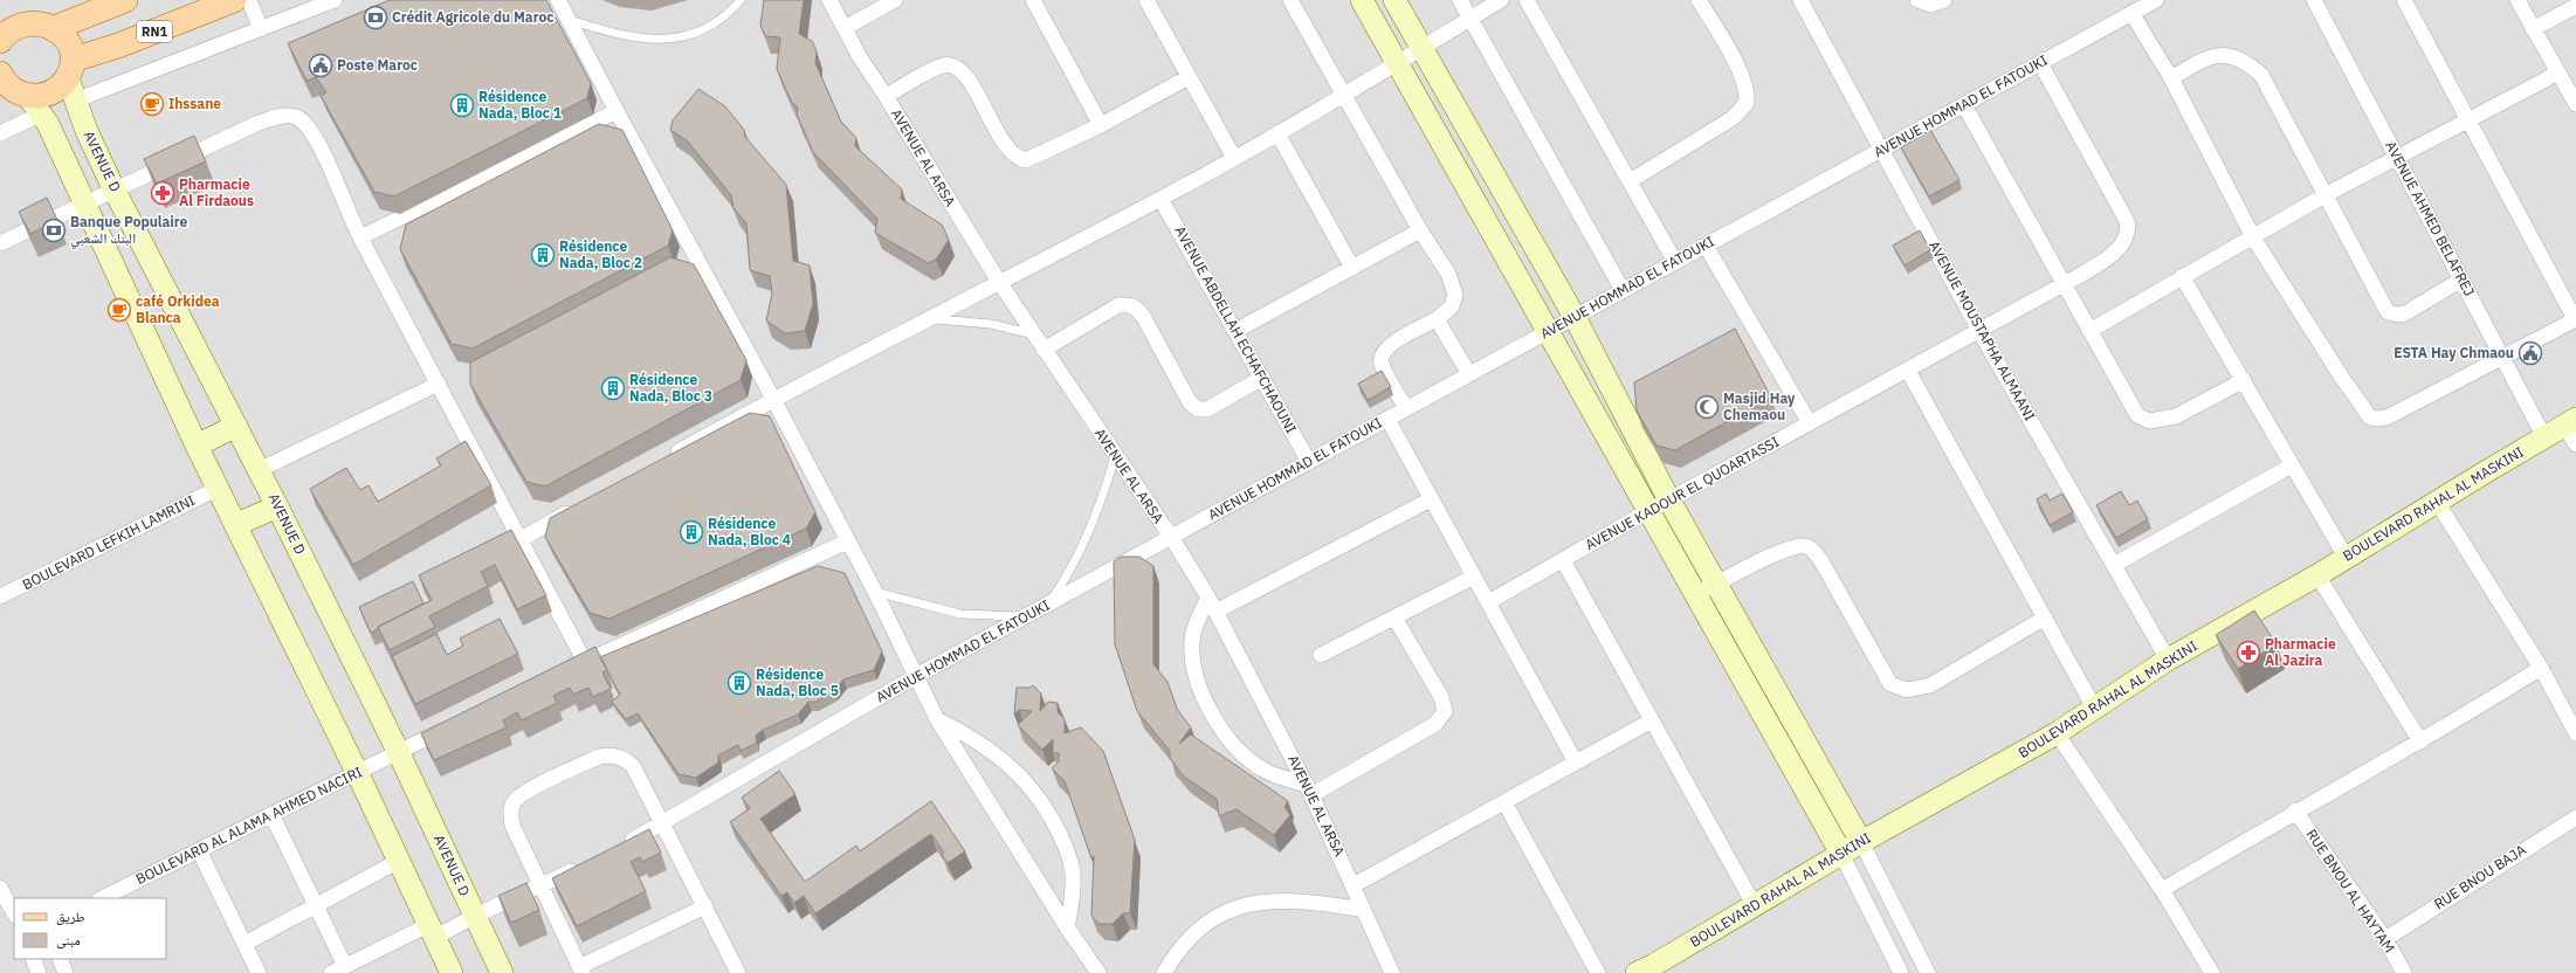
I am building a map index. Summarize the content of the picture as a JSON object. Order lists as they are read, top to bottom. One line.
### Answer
{"streets":{"main road":["RN1"],"street":["AVENUE HOMMAD EL FATOUKI","AVENUE AL ARSA","AVENUE D","AVENUE AHMED BELAFREJ","AVENUE ABDELLAH ECHAFCHAOUNI","AVENUE MOUSTAPHA ALMAANI","AVENUE KADOUR EL QUOARTASSI","BOULEVARD RAHAL AL MASKINI","BOULEVARD LEFKIH LAMRINI","BOULEVARD AL ALAMA AHMED NACIRI","RUE BNOU BAJA","RUE BNOU AL HAYTAM"]},"crossings":[["RN1","AVENUE D"],["AVENUE HOMMAD EL FATOUKI","AVENUE AL ARSA"],["AVENUE HOMMAD EL FATOUKI","AVENUE ABDELLAH ECHAFCHAOUNI"],["AVENUE HOMMAD EL FATOUKI","AVENUE MOUSTAPHA ALMAANI"],["AVENUE HOMMAD EL FATOUKI","AVENUE KADOUR EL QUOARTASSI"],["AVENUE D","BOULEVARD AL ALAMA AHMED NACIRI"],["AVENUE AHMED BELAFREJ","BOULEVARD RAHAL AL MASKINI"],["AVENUE MOUSTAPHA ALMAANI","AVENUE KADOUR EL QUOARTASSI"],["AVENUE MOUSTAPHA ALMAANI","BOULEVARD RAHAL AL MASKINI"],["RUE BNOU BAJA","RUE BNOU AL HAYTAM"]],"places":{"bank":["Crédit Agricole du Maroc","Banque Populaire البنك الشعبي"],"public building":["Poste Maroc","ESTA Hay Chmaou"],"cafe":["Ihssane","café Orkidea Blanca"],"building":["Résidence Nada, Bloc 1","Résidence Nada, Bloc 2","Résidence Nada, Bloc 3","Résidence Nada, Bloc 4","Résidence Nada, Bloc 5"],"pharmacy":["Pharmacie Al Firdaous","Pharmacie Al Jazira"],"mosque":["Masjid Hay Chemaou"]},"legend":["طريق","مبنى"]}
